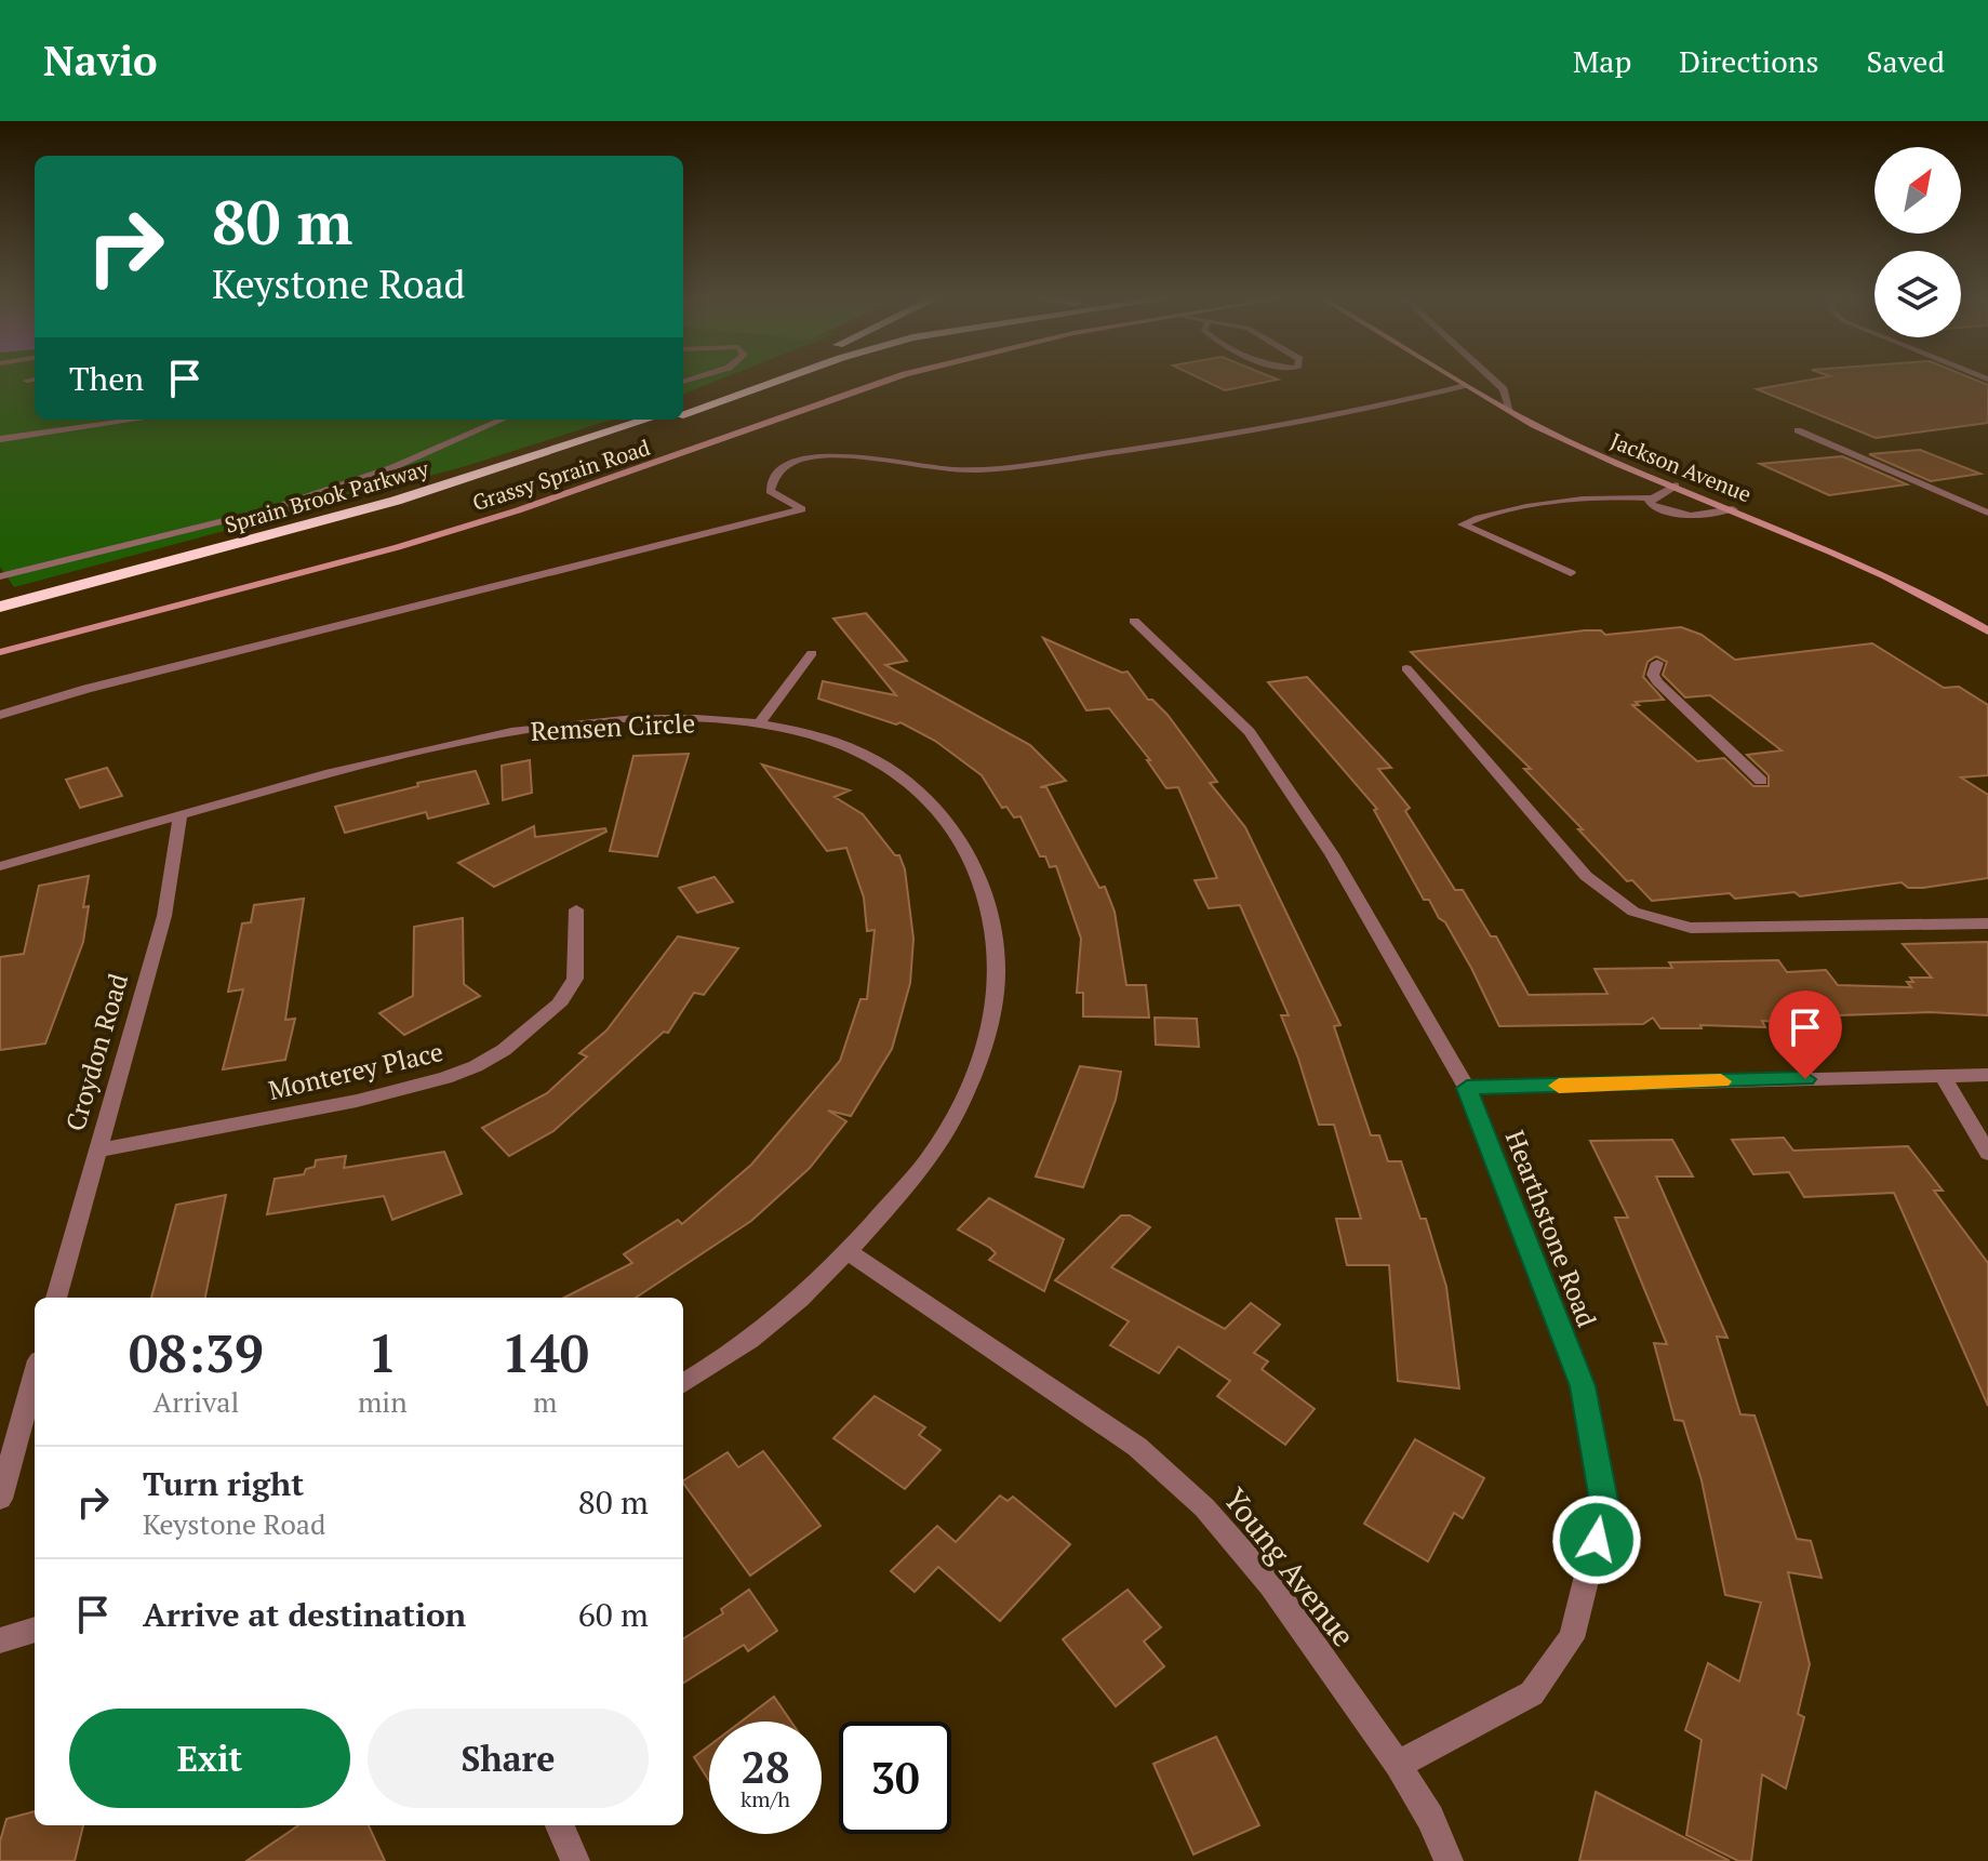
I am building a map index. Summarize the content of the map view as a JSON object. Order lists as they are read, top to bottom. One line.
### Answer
{"streets":{"highway":["Sprain Brook Parkway"],"street":["Jackson Avenue","Grassy Sprain Road","Remsen Circle","Croydon Road","Monterey Place","Hearthstone Road","Young Avenue"]},"crossings":[["Remsen Circle","Croydon Road"],["Remsen Circle","Young Avenue"],["Croydon Road","Monterey Place"],["Hearthstone Road","Young Avenue"]],"north":"top right","page":{"header":"Navio","nav":["Map","Directions","Saved"],"turn":["80 m","Keystone Road"],"then":"Then","eta":["08:39","Arrival","1","min","140","m"],"list":[{"name":"Turn right","note":"Keystone Road","value":"80 m"},{"name":"Arrive at destination","value":"60 m"}],"buttons":["Exit","Share"],"speed":"28 km/h","limit":"30"}}
